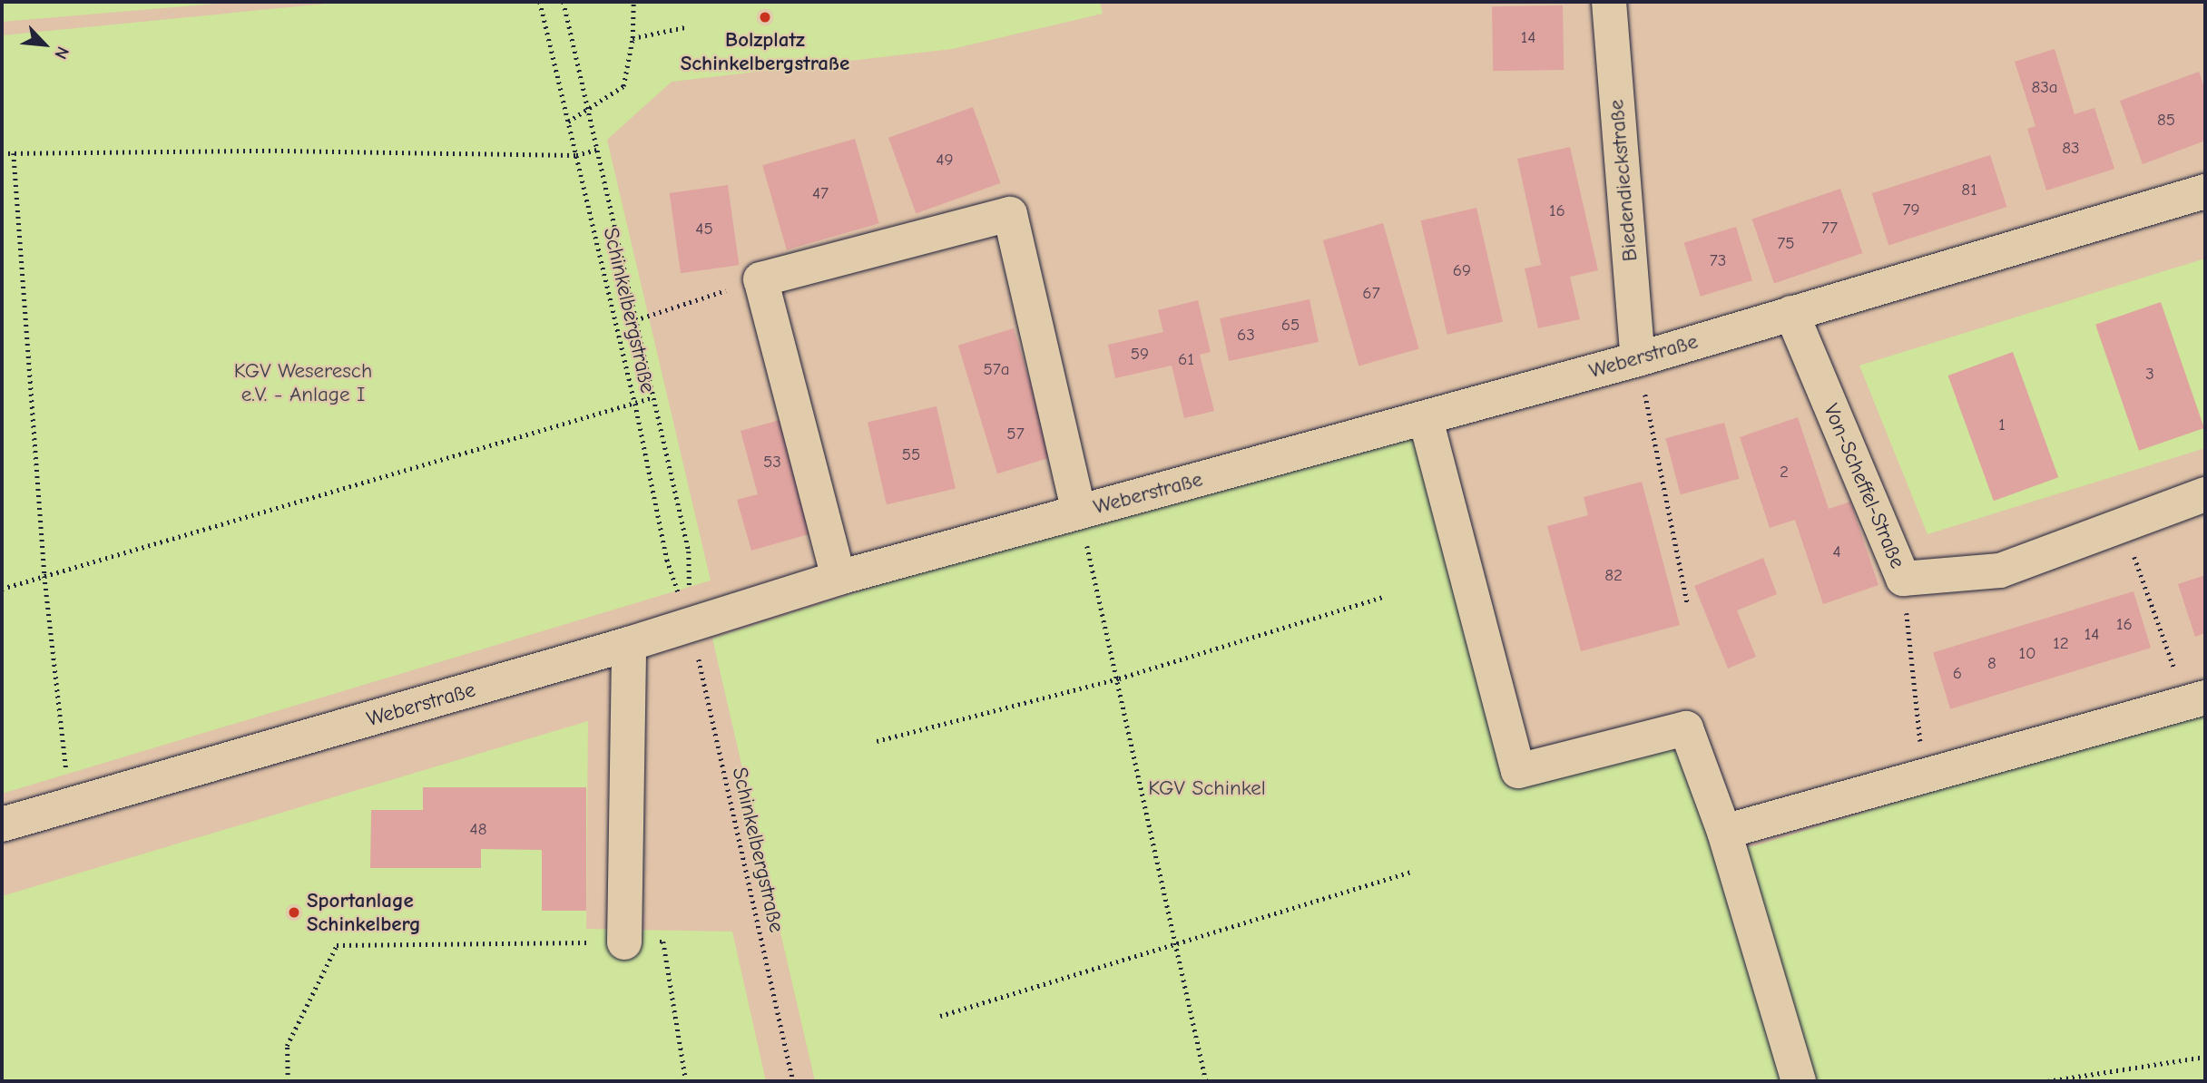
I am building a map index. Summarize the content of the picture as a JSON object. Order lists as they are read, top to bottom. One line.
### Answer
{"streets":{"street":["Biedendieckstraße","Weberstraße","Von-Scheffel-Straße"],"path":["Schinkelbergstraße"]},"crossings":[["Biedendieckstraße","Weberstraße"],["Schinkelbergstraße","Weberstraße"],["Weberstraße","Von-Scheffel-Straße"]],"parks":["KGV Weseresch e.V. - Anlage I","KGV Schinkel"],"places":["Bolzplatz Schinkelbergstraße","Sportanlage Schinkelberg"],"house_numbers":["14","83a","85","83","49","81","47","79","16","77","45","75","73","69","67","65","63","59","61","57a","3","1","57","55","53","2","4","82","16","14","12","10","8","6","48"],"north":"bottom right"}
